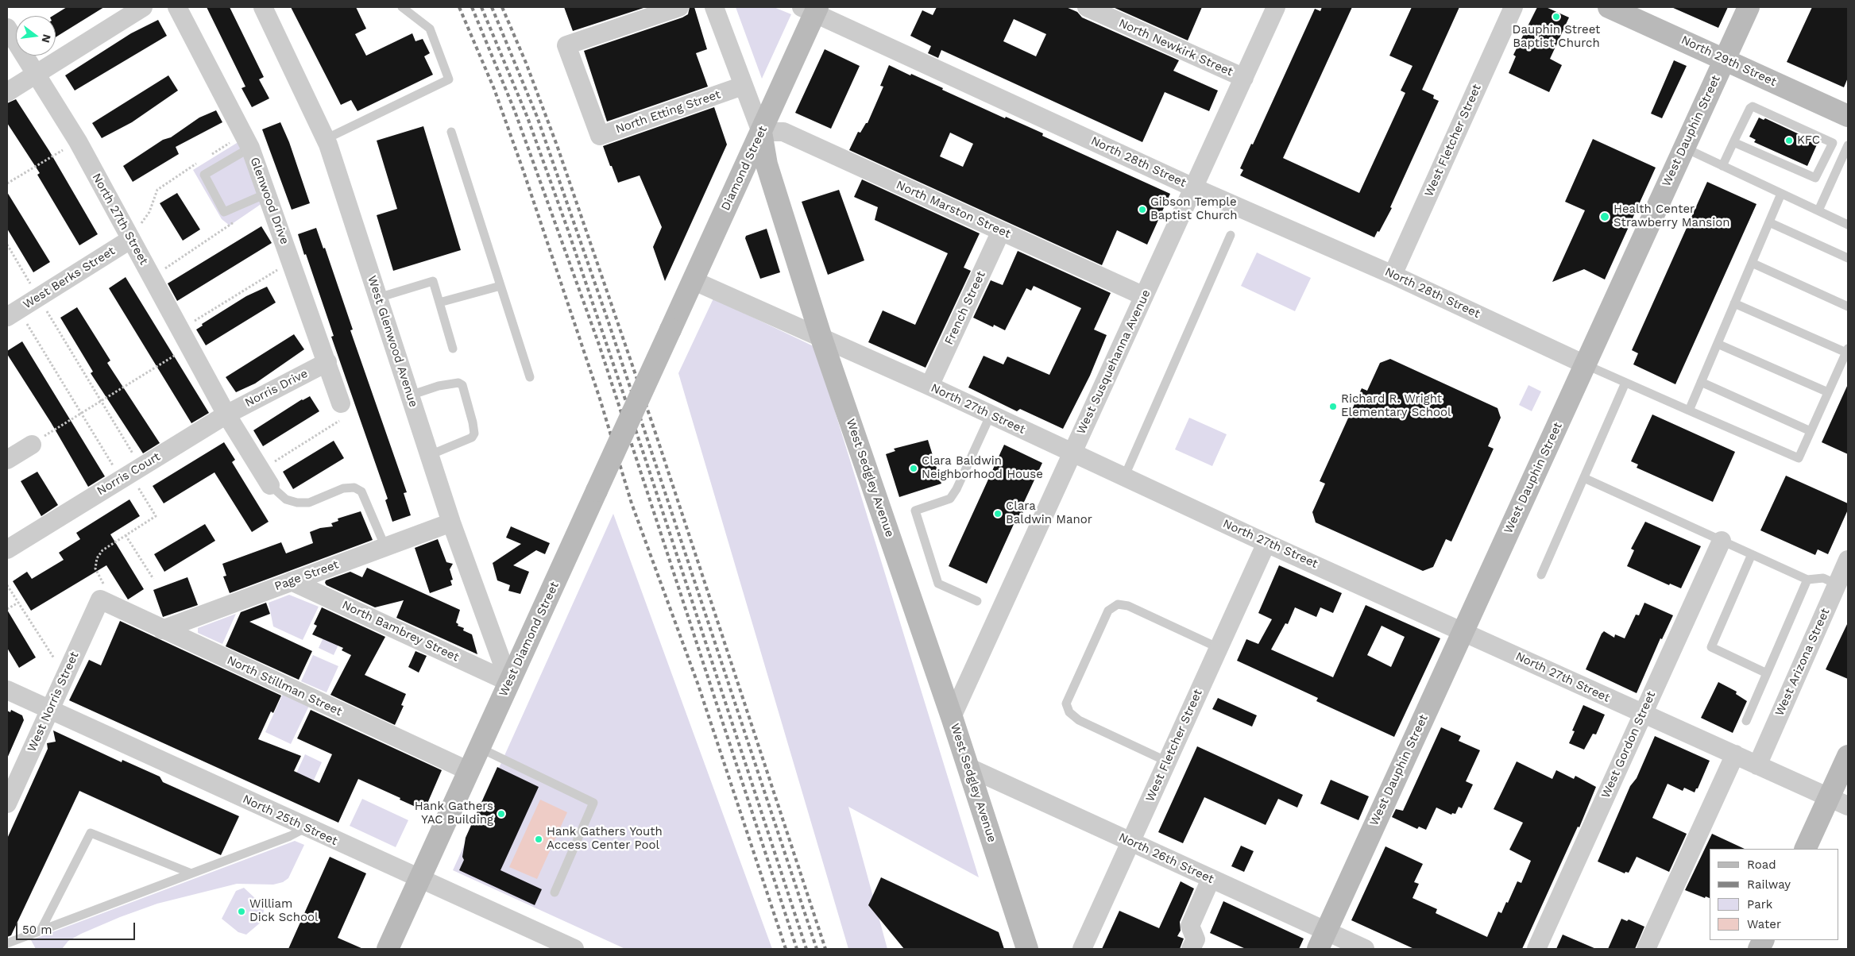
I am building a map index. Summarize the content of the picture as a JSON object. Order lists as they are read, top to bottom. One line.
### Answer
{"streets":{"street":["North Newkirk Street","North 29th Street","North Etting Street","West Dauphin Street","West Fletcher Street","North 28th Street","Diamond Street","Glenwood Drive","North Marston Street","North 27th Street","West Berks Street","French Street","West Glenwood Avenue","West Susquehanna Avenue","Norris Drive","Norris Court","West Sedgley Avenue","Page Street","North Bambrey Street","West Diamond Street","West Arizona Street","North Stillman Street","West Norris Street","West Gordon Street","North 25th Street","North 26th Street"]},"crossings":[["North Newkirk Street","West Susquehanna Avenue"],["North 29th Street","West Dauphin Street"],["North Etting Street","West Sedgley Avenue"],["West Dauphin Street","North 28th Street"],["West Dauphin Street","North 27th Street"],["West Dauphin Street","North 26th Street"],["West Fletcher Street","North 28th Street"],["West Fletcher Street","North 27th Street"],["West Fletcher Street","North 26th Street"],["North 28th Street","Diamond Street"],["North 28th Street","West Susquehanna Avenue"],["Diamond Street","North Marston Street"],["Diamond Street","North 27th Street"],["Diamond Street","West Sedgley Avenue"],["Diamond Street","West Diamond Street"],["Glenwood Drive","Norris Drive"],["North Marston Street","French Street"],["North Marston Street","West Susquehanna Avenue"],["North Marston Street","West Sedgley Avenue"],["North 27th Street","West Berks Street"],["North 27th Street","French Street"],["North 27th Street","West Susquehanna Avenue"],["North 27th Street","Norris Drive"],["North 27th Street","Norris Court"],["North 27th Street","West Sedgley Avenue"],["North 27th Street","West Arizona Street"],["North 27th Street","West Gordon Street"],["West Glenwood Avenue","Page Street"],["West Glenwood Avenue","North Bambrey Street"],["West Glenwood Avenue","West Diamond Street"],["West Susquehanna Avenue","West Sedgley Avenue"],["Norris Drive","Norris Court"],["West Sedgley Avenue","North 26th Street"],["Page Street","North Bambrey Street"],["Page Street","North Stillman Street"],["North Bambrey Street","West Diamond Street"],["West Diamond Street","North Stillman Street"],["West Diamond Street","North 25th Street"],["North Stillman Street","West Norris Street"],["West Norris Street","North 25th Street"]],"places":["Dauphin Street Baptist Church","KFC","Gibson Temple Baptist Church","Health Center Strawberry Mansion","Richard R. Wright Elementary School","Clara Baldwin Neighborhood House","Clara Baldwin Manor","Hank Gathers YAC Building","Hank Gathers Youth Access Center Pool","William Dick School"],"legend":["Road","Railway","Park","Water"],"scale_bar":"50 m","north":"right"}
